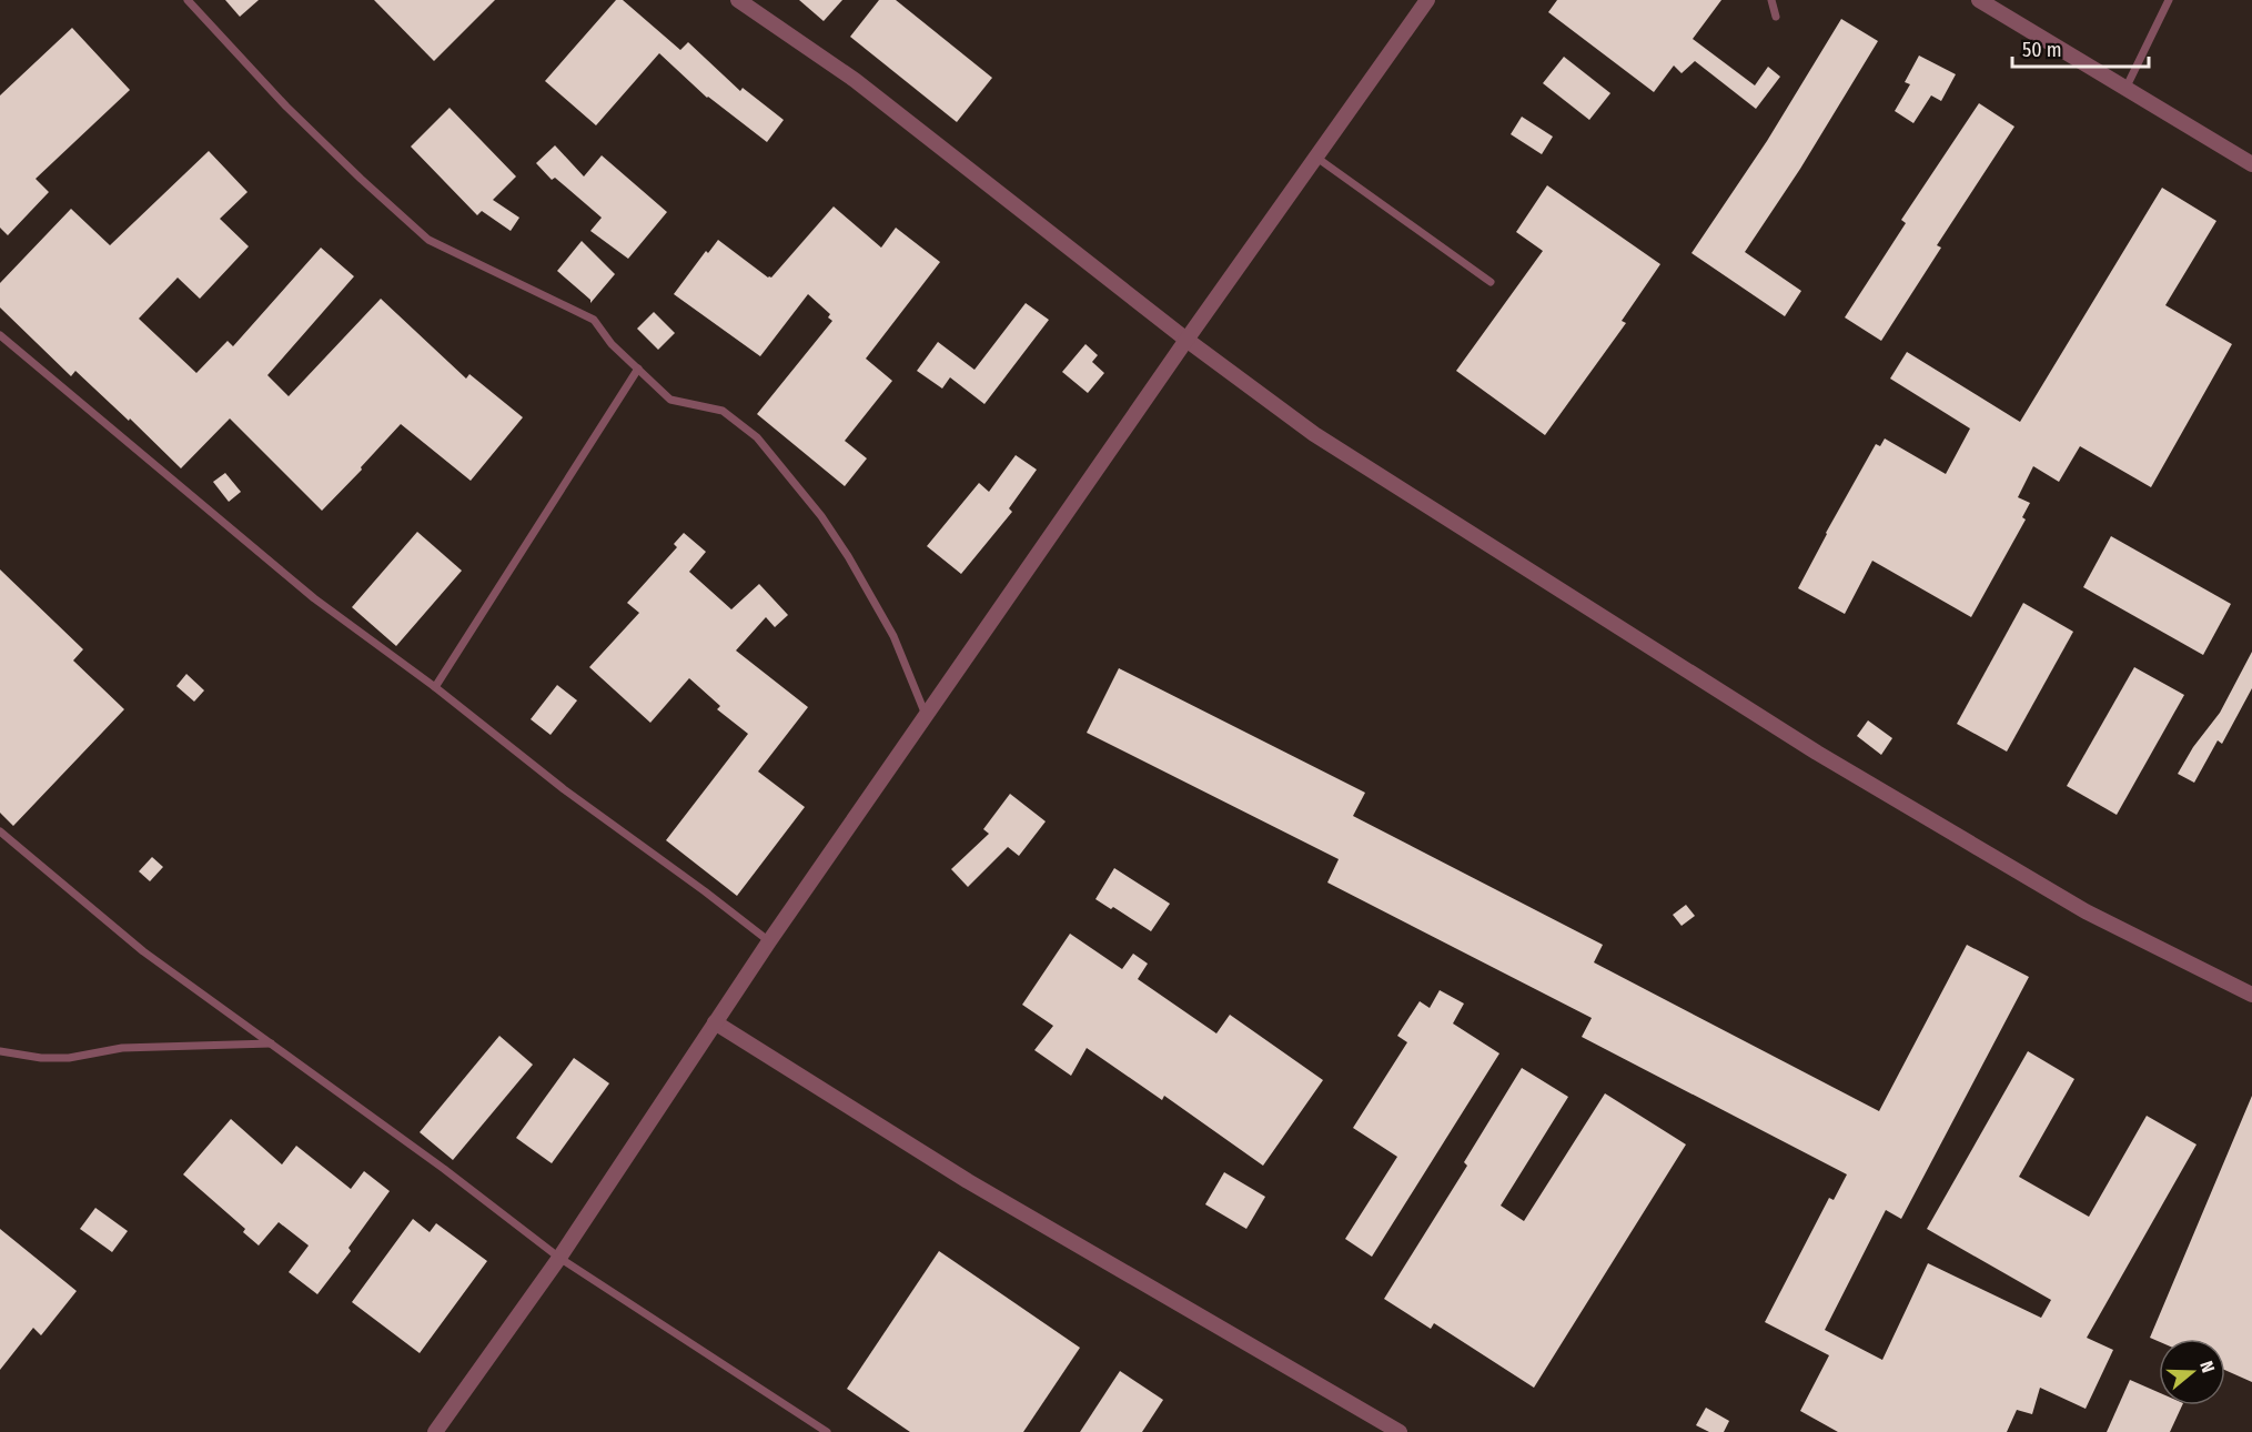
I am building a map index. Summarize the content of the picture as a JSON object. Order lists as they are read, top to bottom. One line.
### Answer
{"scale_bar":"50 m","north":"right"}
